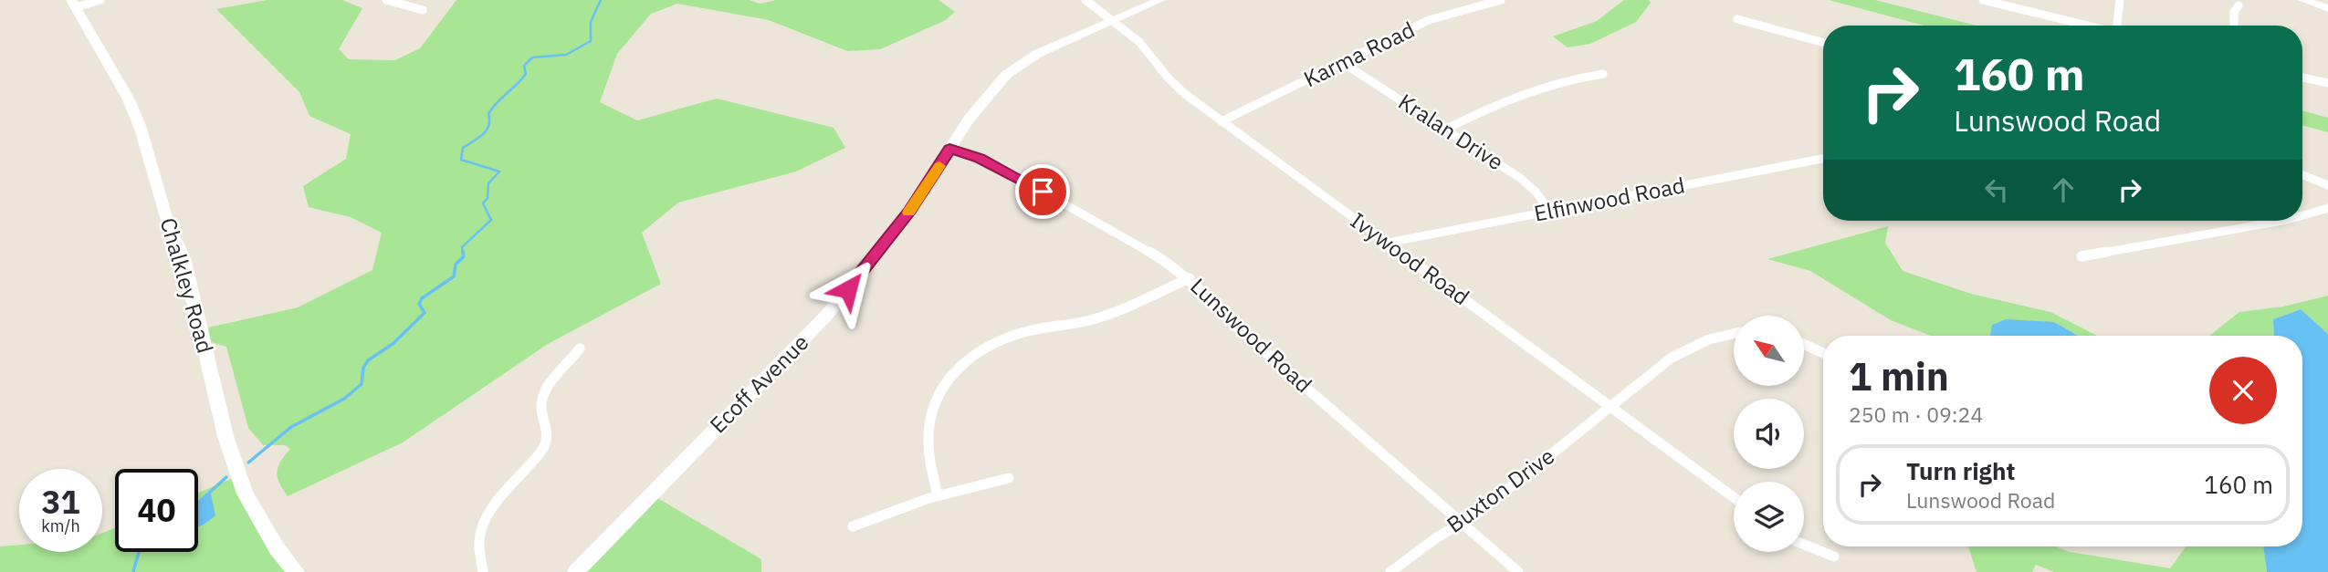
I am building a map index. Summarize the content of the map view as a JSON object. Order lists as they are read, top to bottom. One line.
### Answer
{"streets":{"street":["Karma Road","Kralan Drive","Elfinwood Road","Ivywood Road","Chalkley Road","Lunswood Road","Ecoff Avenue","Buxton Drive"]},"crossings":[["Karma Road","Kralan Drive"],["Karma Road","Ivywood Road"],["Kralan Drive","Elfinwood Road"],["Elfinwood Road","Ivywood Road"],["Ivywood Road","Ecoff Avenue"],["Ivywood Road","Buxton Drive"],["Lunswood Road","Ecoff Avenue"],["Lunswood Road","Buxton Drive"]],"north":"top left","page":{"turn":["160 m","Lunswood Road"],"heading":["1 min","250 m · 09:24"],"list":[{"name":"Turn right","note":"Lunswood Road","value":"160 m"}],"speed":"31 km/h","limit":"40"}}
